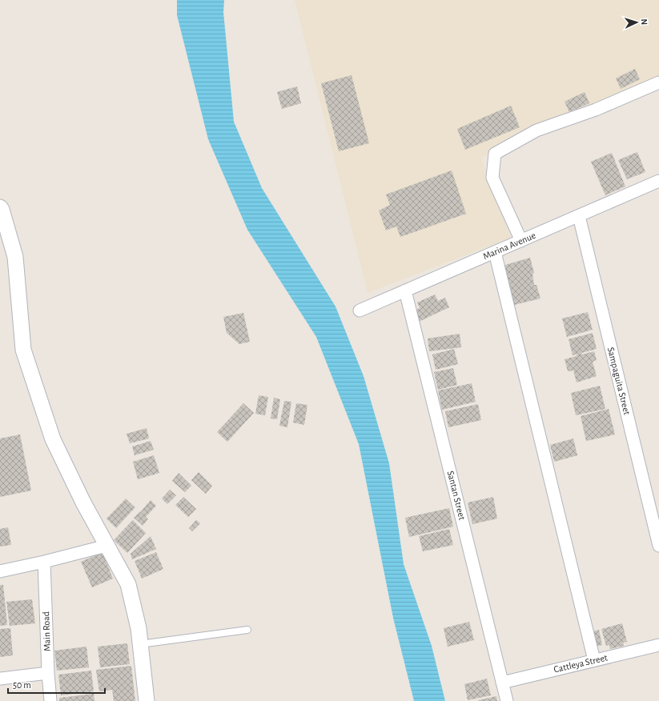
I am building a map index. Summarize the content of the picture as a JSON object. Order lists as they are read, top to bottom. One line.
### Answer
{"streets":{"street":["Marina Avenue","Sampaguita Street","Santan Street","Main Road","Cattleya Street"]},"crossings":[["Marina Avenue","Sampaguita Street"],["Marina Avenue","Santan Street"],["Santan Street","Cattleya Street"]],"scale_bar":"50 m","north":"right"}
